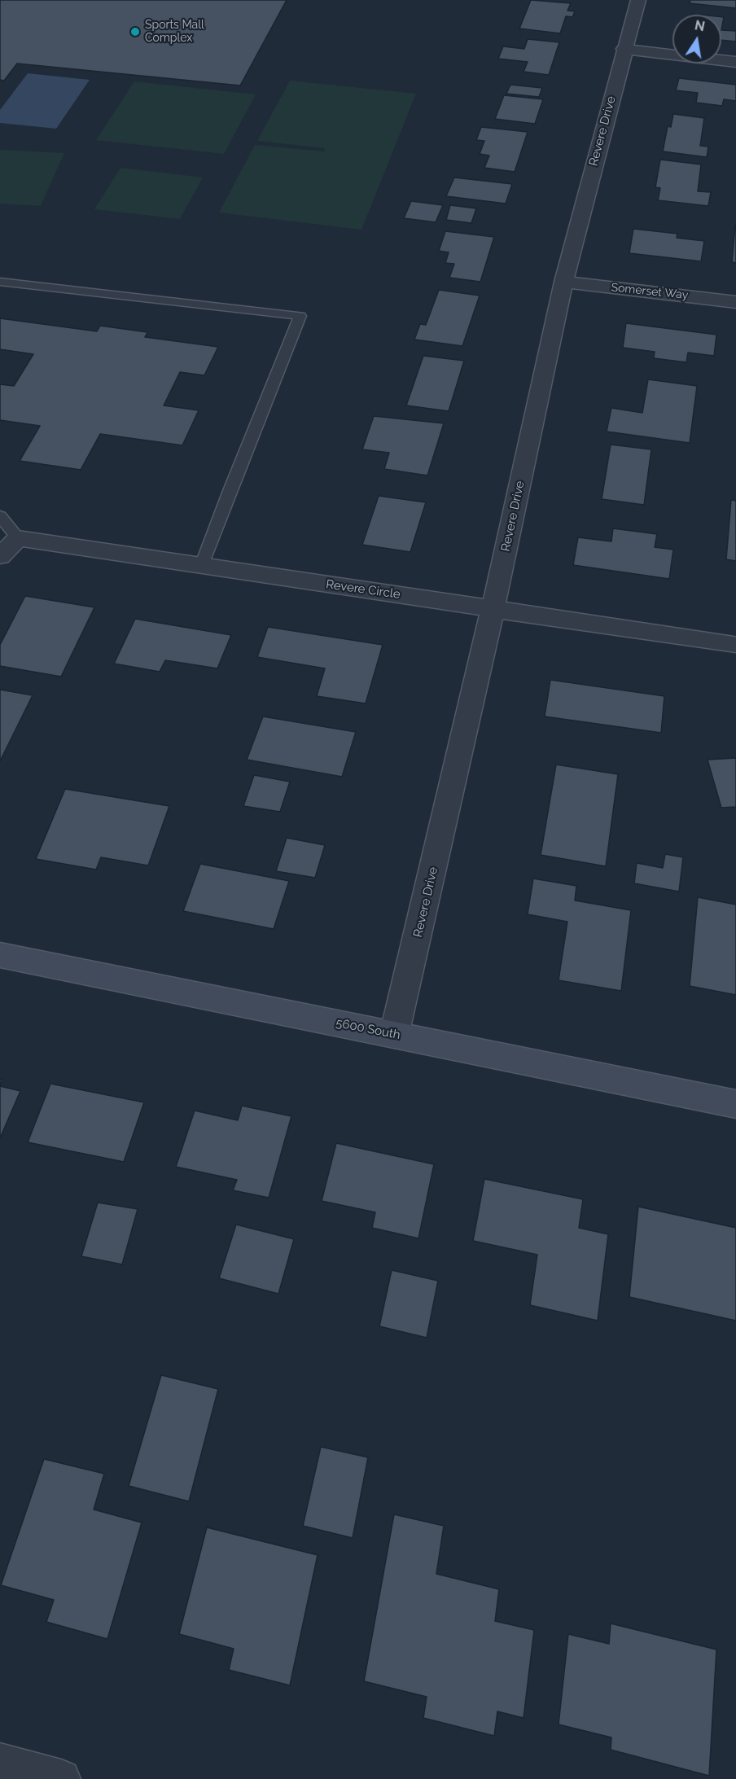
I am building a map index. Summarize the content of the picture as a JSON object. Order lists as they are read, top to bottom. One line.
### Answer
{"streets":{"main road":["5600 South"],"street":["Revere Drive","Somerset Way","Revere Circle"]},"crossings":[["Revere Drive","Somerset Way"],["Revere Drive","Revere Circle"],["Revere Drive","5600 South"]],"places":["Sports Mall Complex"],"north":"top"}
